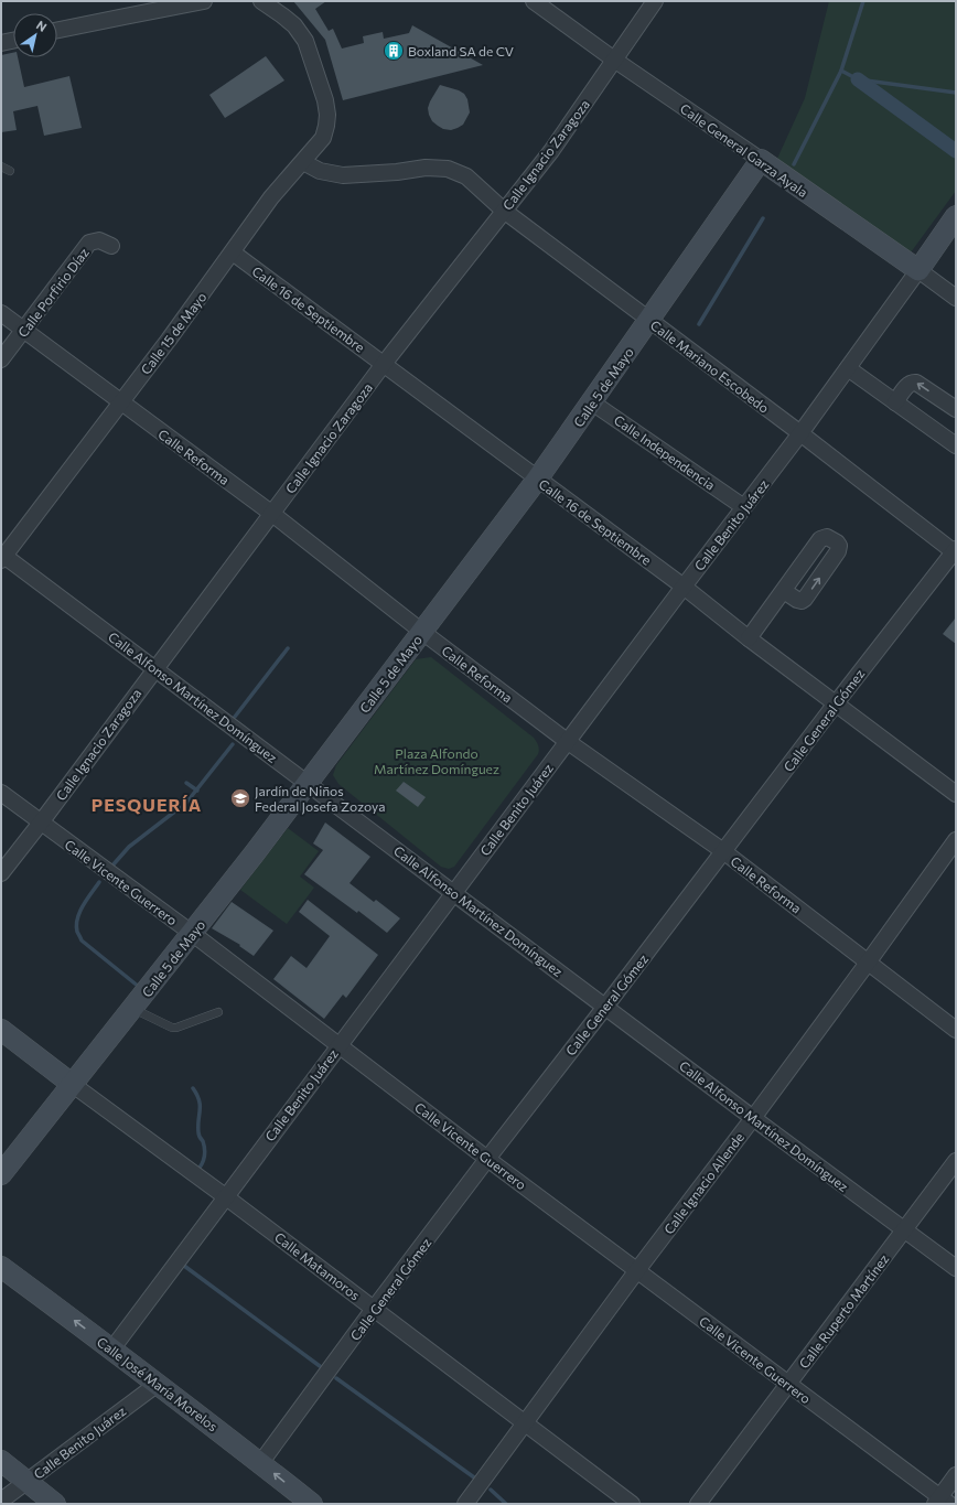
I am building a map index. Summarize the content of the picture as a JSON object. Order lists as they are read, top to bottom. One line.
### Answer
{"streets":{"street":["Calle General Garza Ayala","Calle Ignacio Zaragoza","Calle Porfirio Díaz","Calle 16 de Septiembre","Calle 15 de Mayo","Calle Mariano Escobedo","Calle 5 de Mayo","Calle Independencia","Calle Reforma","Calle Benito Juárez","Calle Alfonso Martínez Domínguez","Calle General Gómez","Calle Vicente Guerrero","Calle Ignacio Allende","Calle Matamoros","Calle Ruperto Martínez","Calle José María Morelos"]},"crossings":[["Calle General Garza Ayala","Calle Ignacio Zaragoza"],["Calle General Garza Ayala","Calle 5 de Mayo"],["Calle General Garza Ayala","Calle Benito Juárez"],["Calle Ignacio Zaragoza","Calle 16 de Septiembre"],["Calle Ignacio Zaragoza","Calle Mariano Escobedo"],["Calle Ignacio Zaragoza","Calle Reforma"],["Calle Ignacio Zaragoza","Calle Alfonso Martínez Domínguez"],["Calle Ignacio Zaragoza","Calle Vicente Guerrero"],["Calle Porfirio Díaz","Calle Reforma"],["Calle 16 de Septiembre","Calle 15 de Mayo"],["Calle 16 de Septiembre","Calle 5 de Mayo"],["Calle 16 de Septiembre","Calle Benito Juárez"],["Calle 16 de Septiembre","Calle General Gómez"],["Calle 15 de Mayo","Calle Mariano Escobedo"],["Calle 15 de Mayo","Calle Reforma"],["Calle 15 de Mayo","Calle Alfonso Martínez Domínguez"],["Calle Mariano Escobedo","Calle 5 de Mayo"],["Calle Mariano Escobedo","Calle Benito Juárez"],["Calle Mariano Escobedo","Calle General Gómez"],["Calle 5 de Mayo","Calle Independencia"],["Calle 5 de Mayo","Calle Reforma"],["Calle 5 de Mayo","Calle Alfonso Martínez Domínguez"],["Calle 5 de Mayo","Calle Vicente Guerrero"],["Calle 5 de Mayo","Calle Matamoros"],["Calle Reforma","Calle Benito Juárez"],["Calle Reforma","Calle General Gómez"],["Calle Reforma","Calle Ignacio Allende"],["Calle Benito Juárez","Calle Alfonso Martínez Domínguez"],["Calle Benito Juárez","Calle Vicente Guerrero"],["Calle Benito Juárez","Calle Matamoros"],["Calle Benito Juárez","Calle José María Morelos"],["Calle Alfonso Martínez Domínguez","Calle General Gómez"],["Calle Alfonso Martínez Domínguez","Calle Ignacio Allende"],["Calle Alfonso Martínez Domínguez","Calle Ruperto Martínez"],["Calle General Gómez","Calle Vicente Guerrero"],["Calle General Gómez","Calle Matamoros"],["Calle General Gómez","Calle José María Morelos"],["Calle Vicente Guerrero","Calle Ignacio Allende"],["Calle Vicente Guerrero","Calle Ruperto Martínez"],["Calle Ignacio Allende","Calle Matamoros"]],"one_way":["Calle José María Morelos"],"districts":["PESQUERÍA"],"parks":["Plaza Alfondo Martínez Domínguez"],"places":{"building":["Boxland SA de CV"],"school or university":["Jardín de Niños Federal Josefa Zozoya"]},"north":"top right"}
